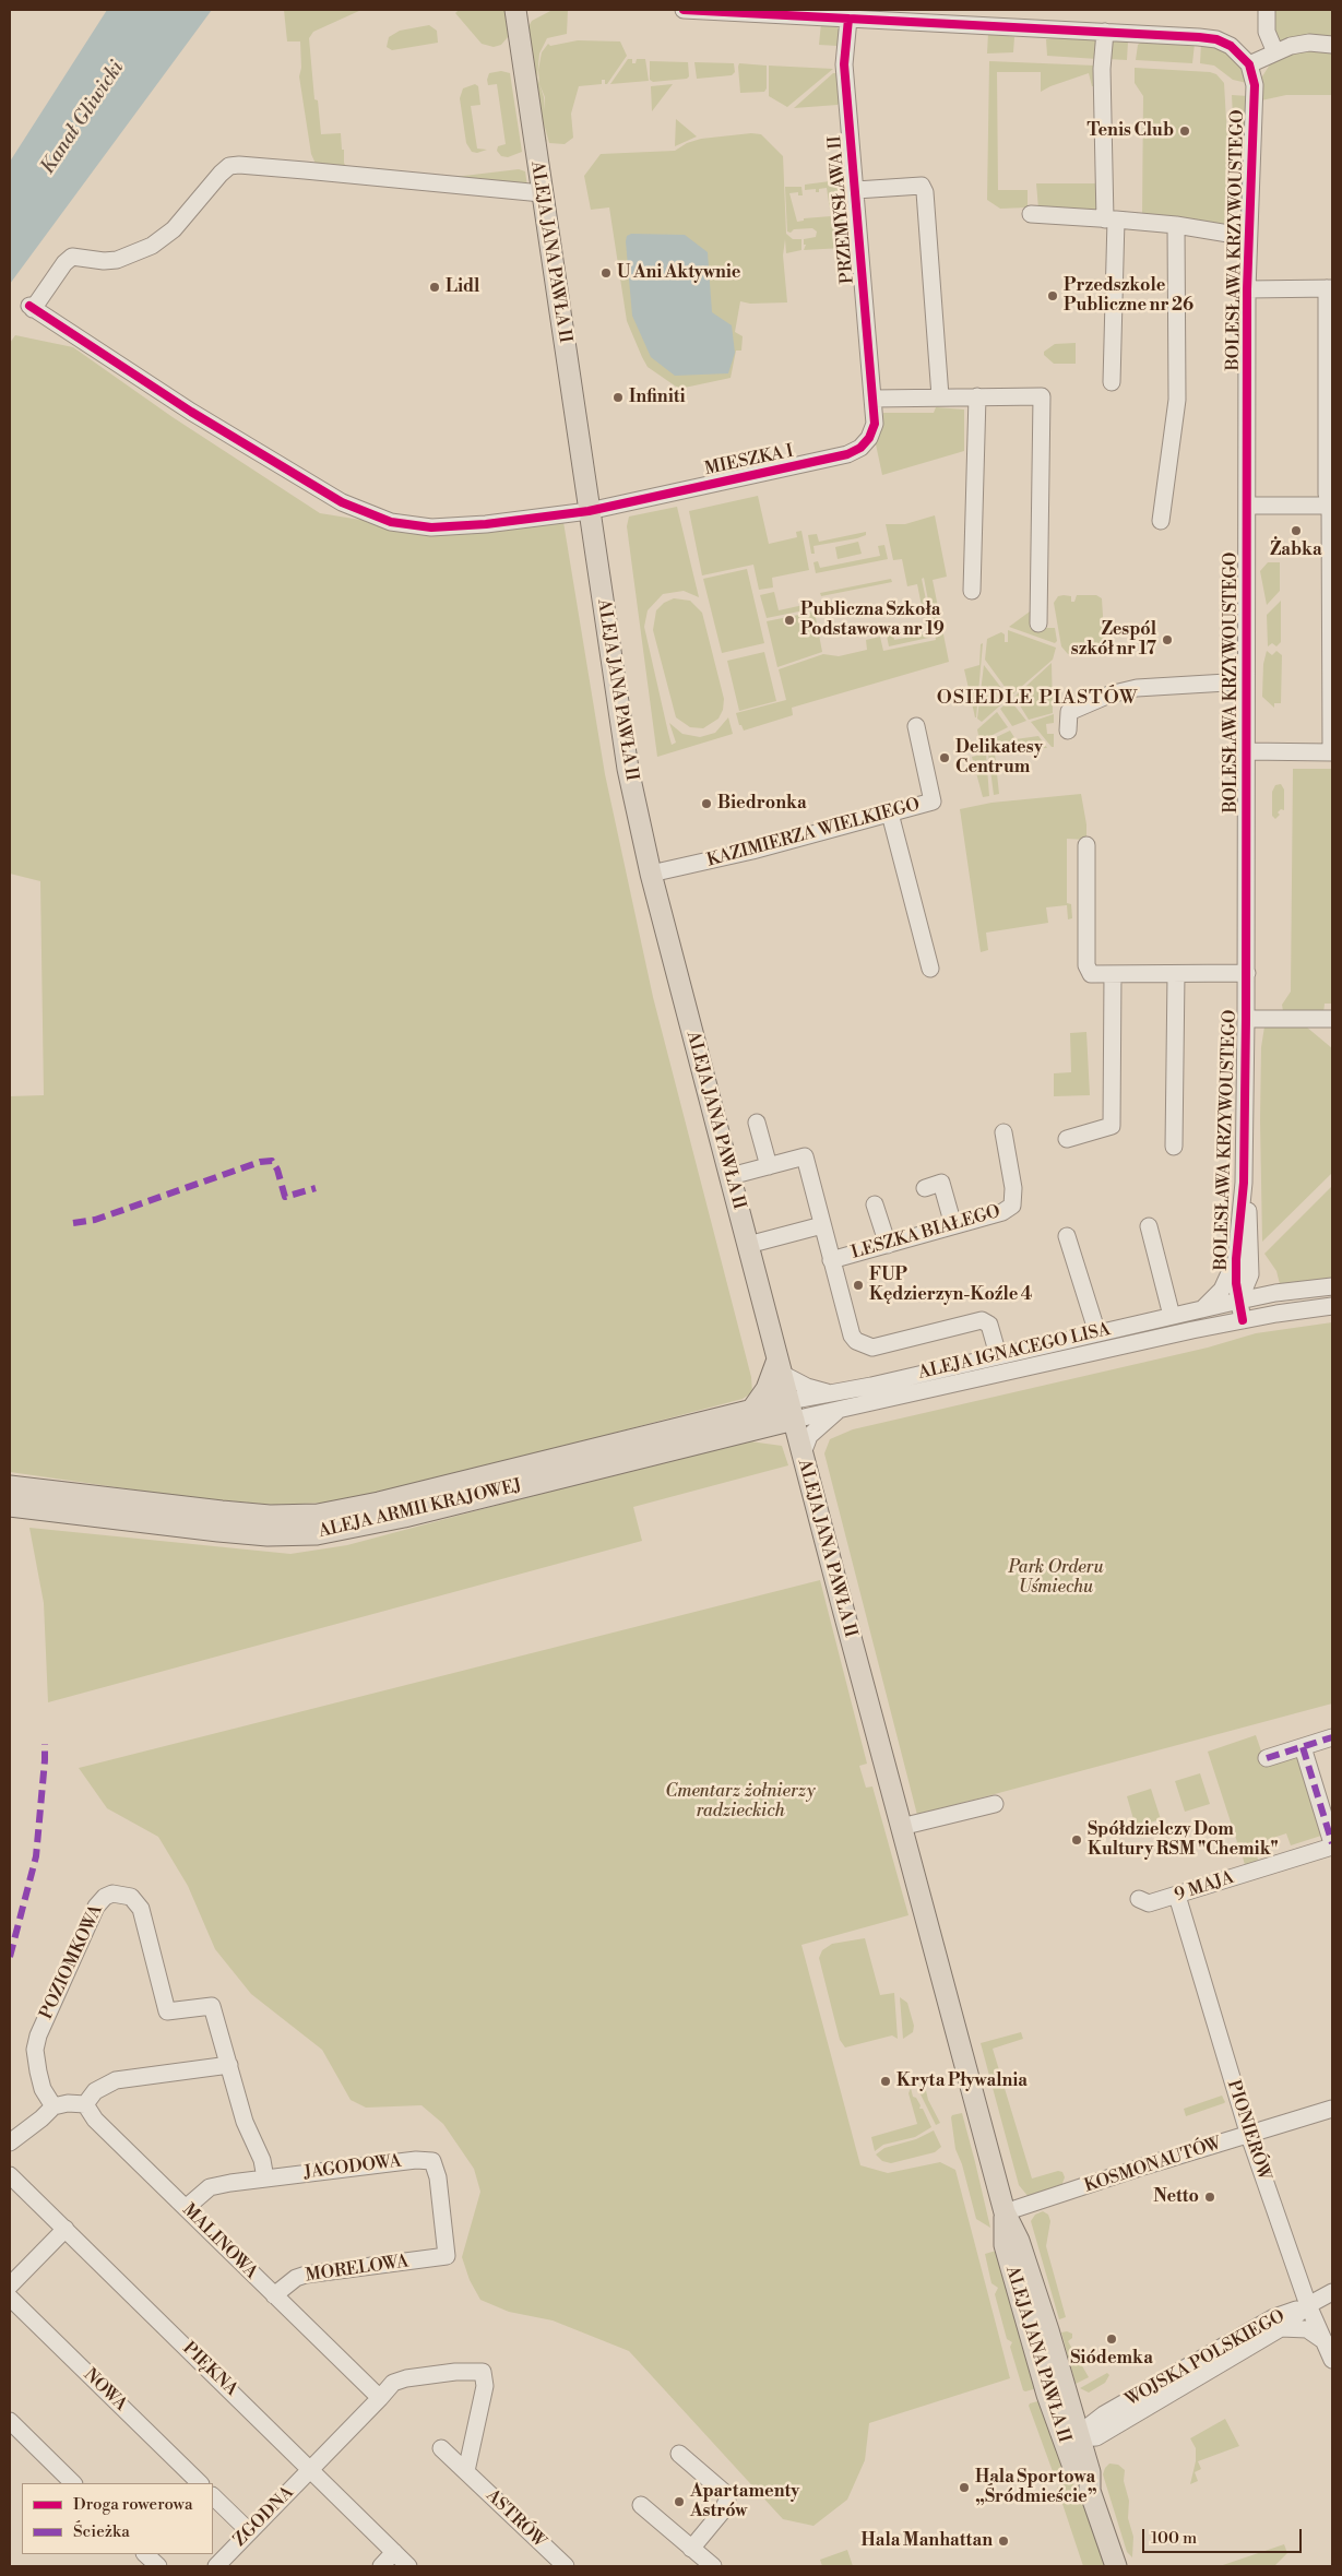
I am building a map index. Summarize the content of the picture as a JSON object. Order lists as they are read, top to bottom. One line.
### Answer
{"streets":{"main road":["ALEJA JANA PAWŁA II","ALEJA ARMII KRAJOWEJ"],"street":["PRZEMYSŁAWA II","BOLESŁAWA KRZYWOUSTEGO","MIESZKA I","KAZIMIERZA WIELKIEGO","LESZKA BIAŁEGO","ALEJA IGNACEGO LISA","9 MAJA","POZIOMKOWA","PIONIERÓW","KOSMONAUTÓW","JAGODOWA","MALINOWA","MORELOWA","WOJSKA POLSKIEGO","PIĘKNA","NOWA","ZGODNA","ASTRÓW"]},"crossings":[["PRZEMYSŁAWA II","MIESZKA I"],["BOLESŁAWA KRZYWOUSTEGO","ALEJA IGNACEGO LISA"],["ALEJA JANA PAWŁA II","MIESZKA I"],["ALEJA JANA PAWŁA II","KAZIMIERZA WIELKIEGO"],["ALEJA JANA PAWŁA II","ALEJA IGNACEGO LISA"],["ALEJA JANA PAWŁA II","ALEJA ARMII KRAJOWEJ"],["ALEJA JANA PAWŁA II","KOSMONAUTÓW"],["ALEJA JANA PAWŁA II","WOJSKA POLSKIEGO"],["ALEJA IGNACEGO LISA","ALEJA ARMII KRAJOWEJ"],["9 MAJA","PIONIERÓW"],["POZIOMKOWA","JAGODOWA"],["PIONIERÓW","KOSMONAUTÓW"],["PIONIERÓW","WOJSKA POLSKIEGO"],["JAGODOWA","MALINOWA"],["JAGODOWA","MORELOWA"],["MALINOWA","MORELOWA"],["PIĘKNA","ZGODNA"]],"districts":["OSIEDLE PIASTÓW"],"water":["Kanał Gliwicki"],"parks":["Park Orderu Uśmiechu","Cmentarz żołnierzy radzieckich"],"places":["Tenis Club","U Ani Aktywnie","Lidl","Przedszkole Publiczne nr 26","Infiniti","Żabka","Publiczna Szkoła Podstawowa nr 19","Zespól szkół nr 17","Delikatesy Centrum","Biedronka","FUP Kędzierzyn-Koźle 4","Spółdzielczy Dom Kultury RSM \"Chemik\"","Kryta Pływalnia","Netto","Siódemka","Hala Sportowa „Śródmieście”","Apartamenty Astrów","Hala Manhattan"],"legend":["Droga rowerowa","Ścieżka"],"scale_bar":"100 m"}
